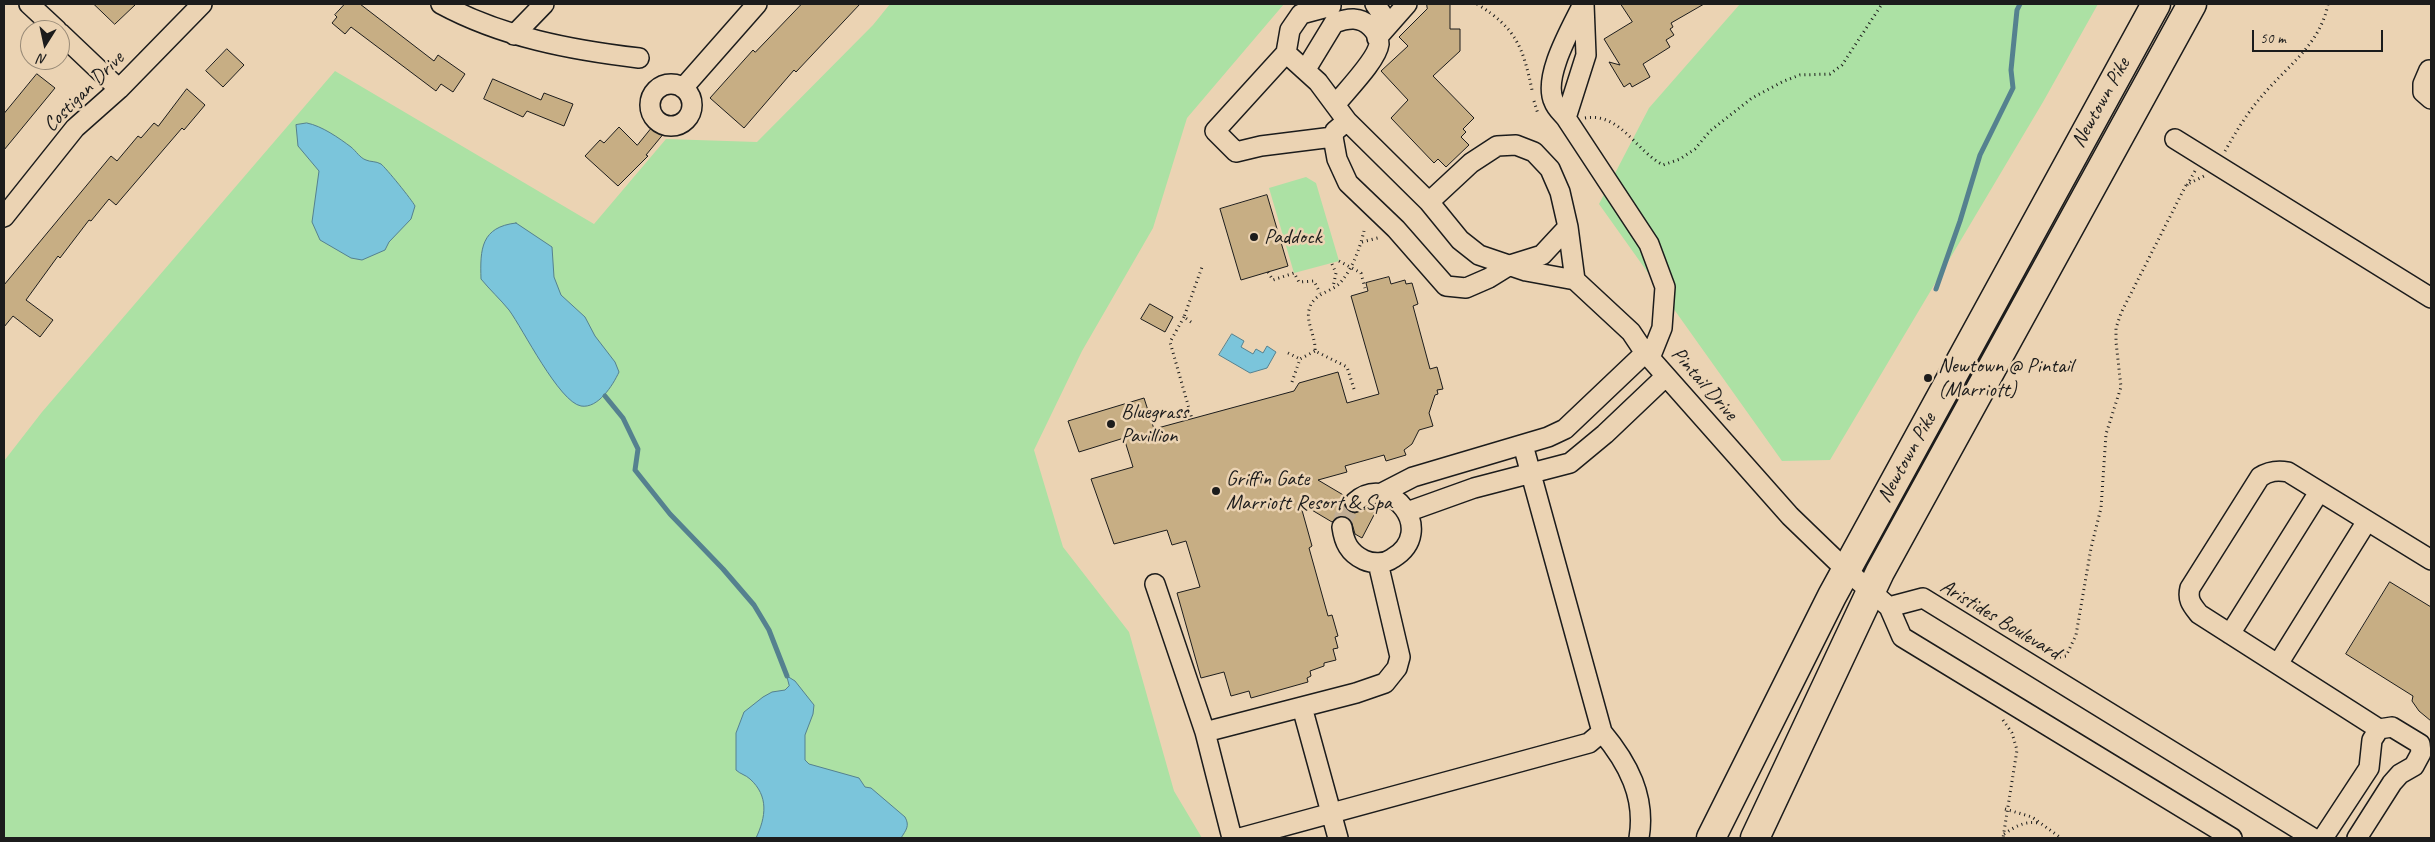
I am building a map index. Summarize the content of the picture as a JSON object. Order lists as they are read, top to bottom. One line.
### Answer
{"streets":{"highway":["Newtown Pike"],"street":["Costigan Drive","Pintail Drive","Aristides Boulevard"]},"crossings":[["Newtown Pike","Pintail Drive"],["Newtown Pike","Aristides Boulevard"],["Pintail Drive","Aristides Boulevard"]],"places":["Paddock","Newtown @ Pintail (Marriott)","Bluegrass Pavillion","Griffin Gate Marriott Resort & Spa"],"scale_bar":"50 m","north":"bottom"}
